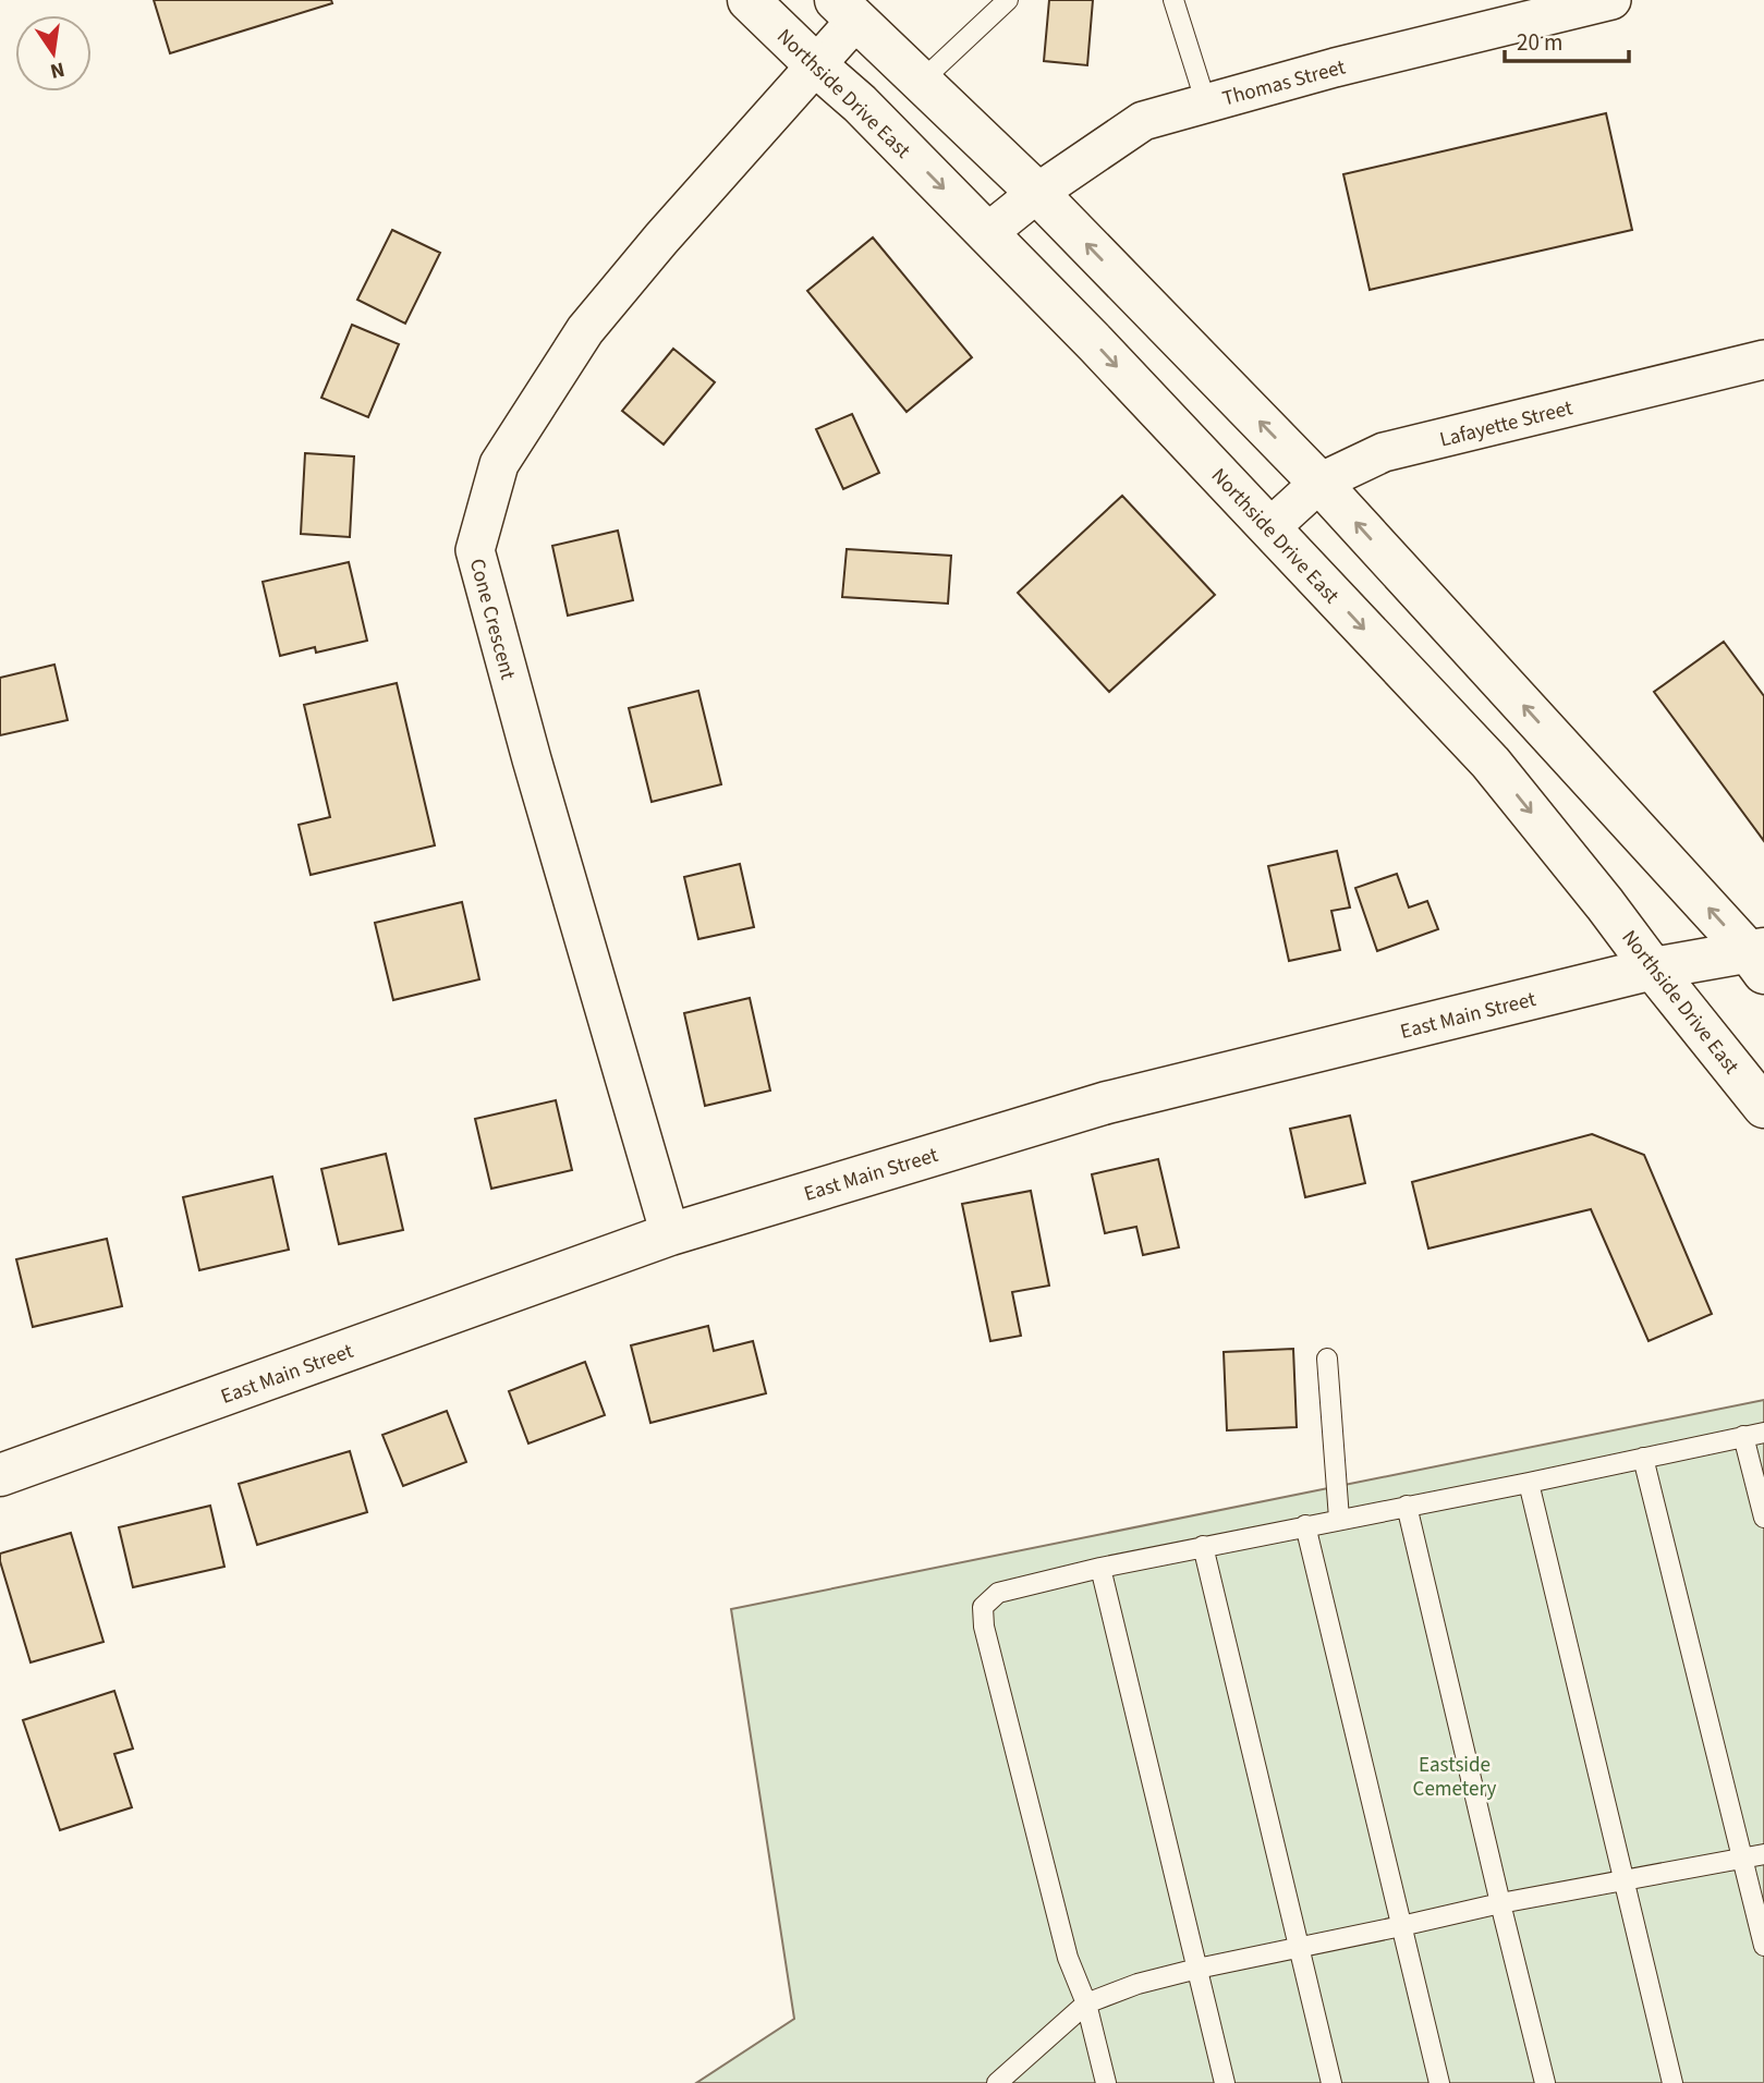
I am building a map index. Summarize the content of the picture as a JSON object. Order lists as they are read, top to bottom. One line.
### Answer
{"streets":{"main road":["Northside Drive East","East Main Street"],"street":["Thomas Street","Lafayette Street","Cone Crescent"]},"crossings":[["Thomas Street","Northside Drive East"],["Northside Drive East","Lafayette Street"],["Northside Drive East","Cone Crescent"],["Northside Drive East","East Main Street"],["Cone Crescent","East Main Street"]],"parks":["Eastside Cemetery"],"scale_bar":"20 m","north":"bottom"}
